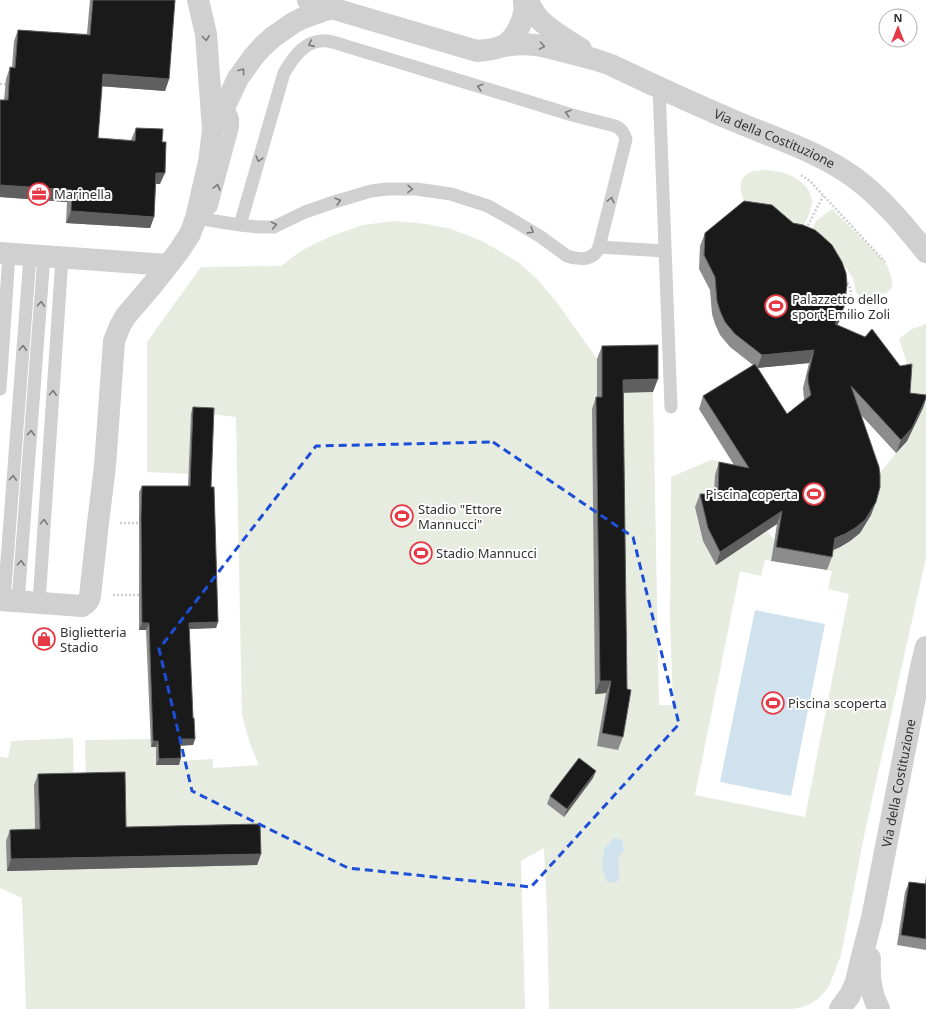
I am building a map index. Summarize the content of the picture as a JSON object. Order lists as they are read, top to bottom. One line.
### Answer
{"streets":{"street":["Via della Costituzione"]},"places":{"office":["Marinella"],"sports":["Palazzetto dello sport Emilio Zoli","Piscina coperta","Stadio \"Ettore Mannucci\"","Stadio Mannucci","Piscina scoperta"],"shop":["Biglietteria Stadio"]},"north":"top"}
